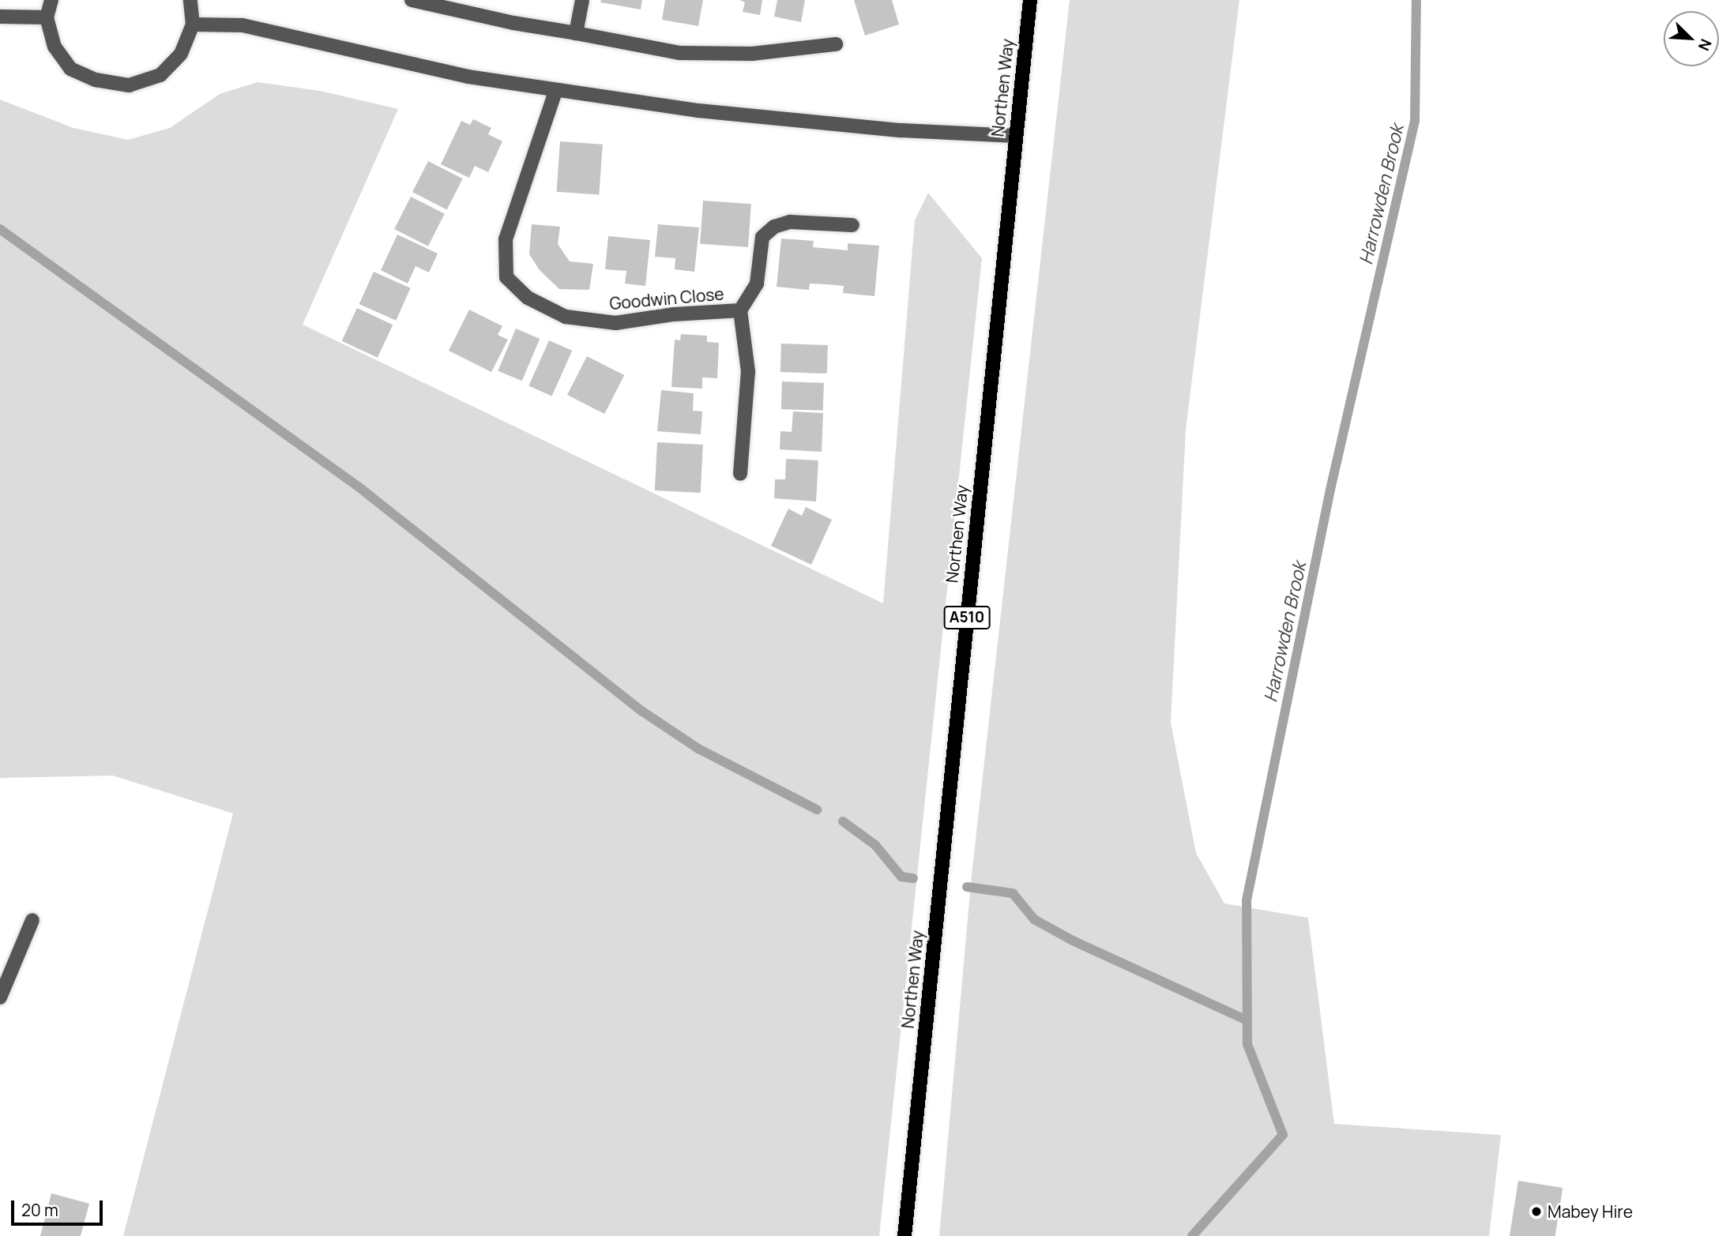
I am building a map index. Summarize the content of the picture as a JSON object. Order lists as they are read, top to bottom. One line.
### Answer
{"streets":{"main road":["Northen Way","A510"],"street":["Goodwin Close"]},"water":["Harrowden Brook"],"places":["Mabey Hire"],"scale_bar":"20 m","north":"bottom right"}
